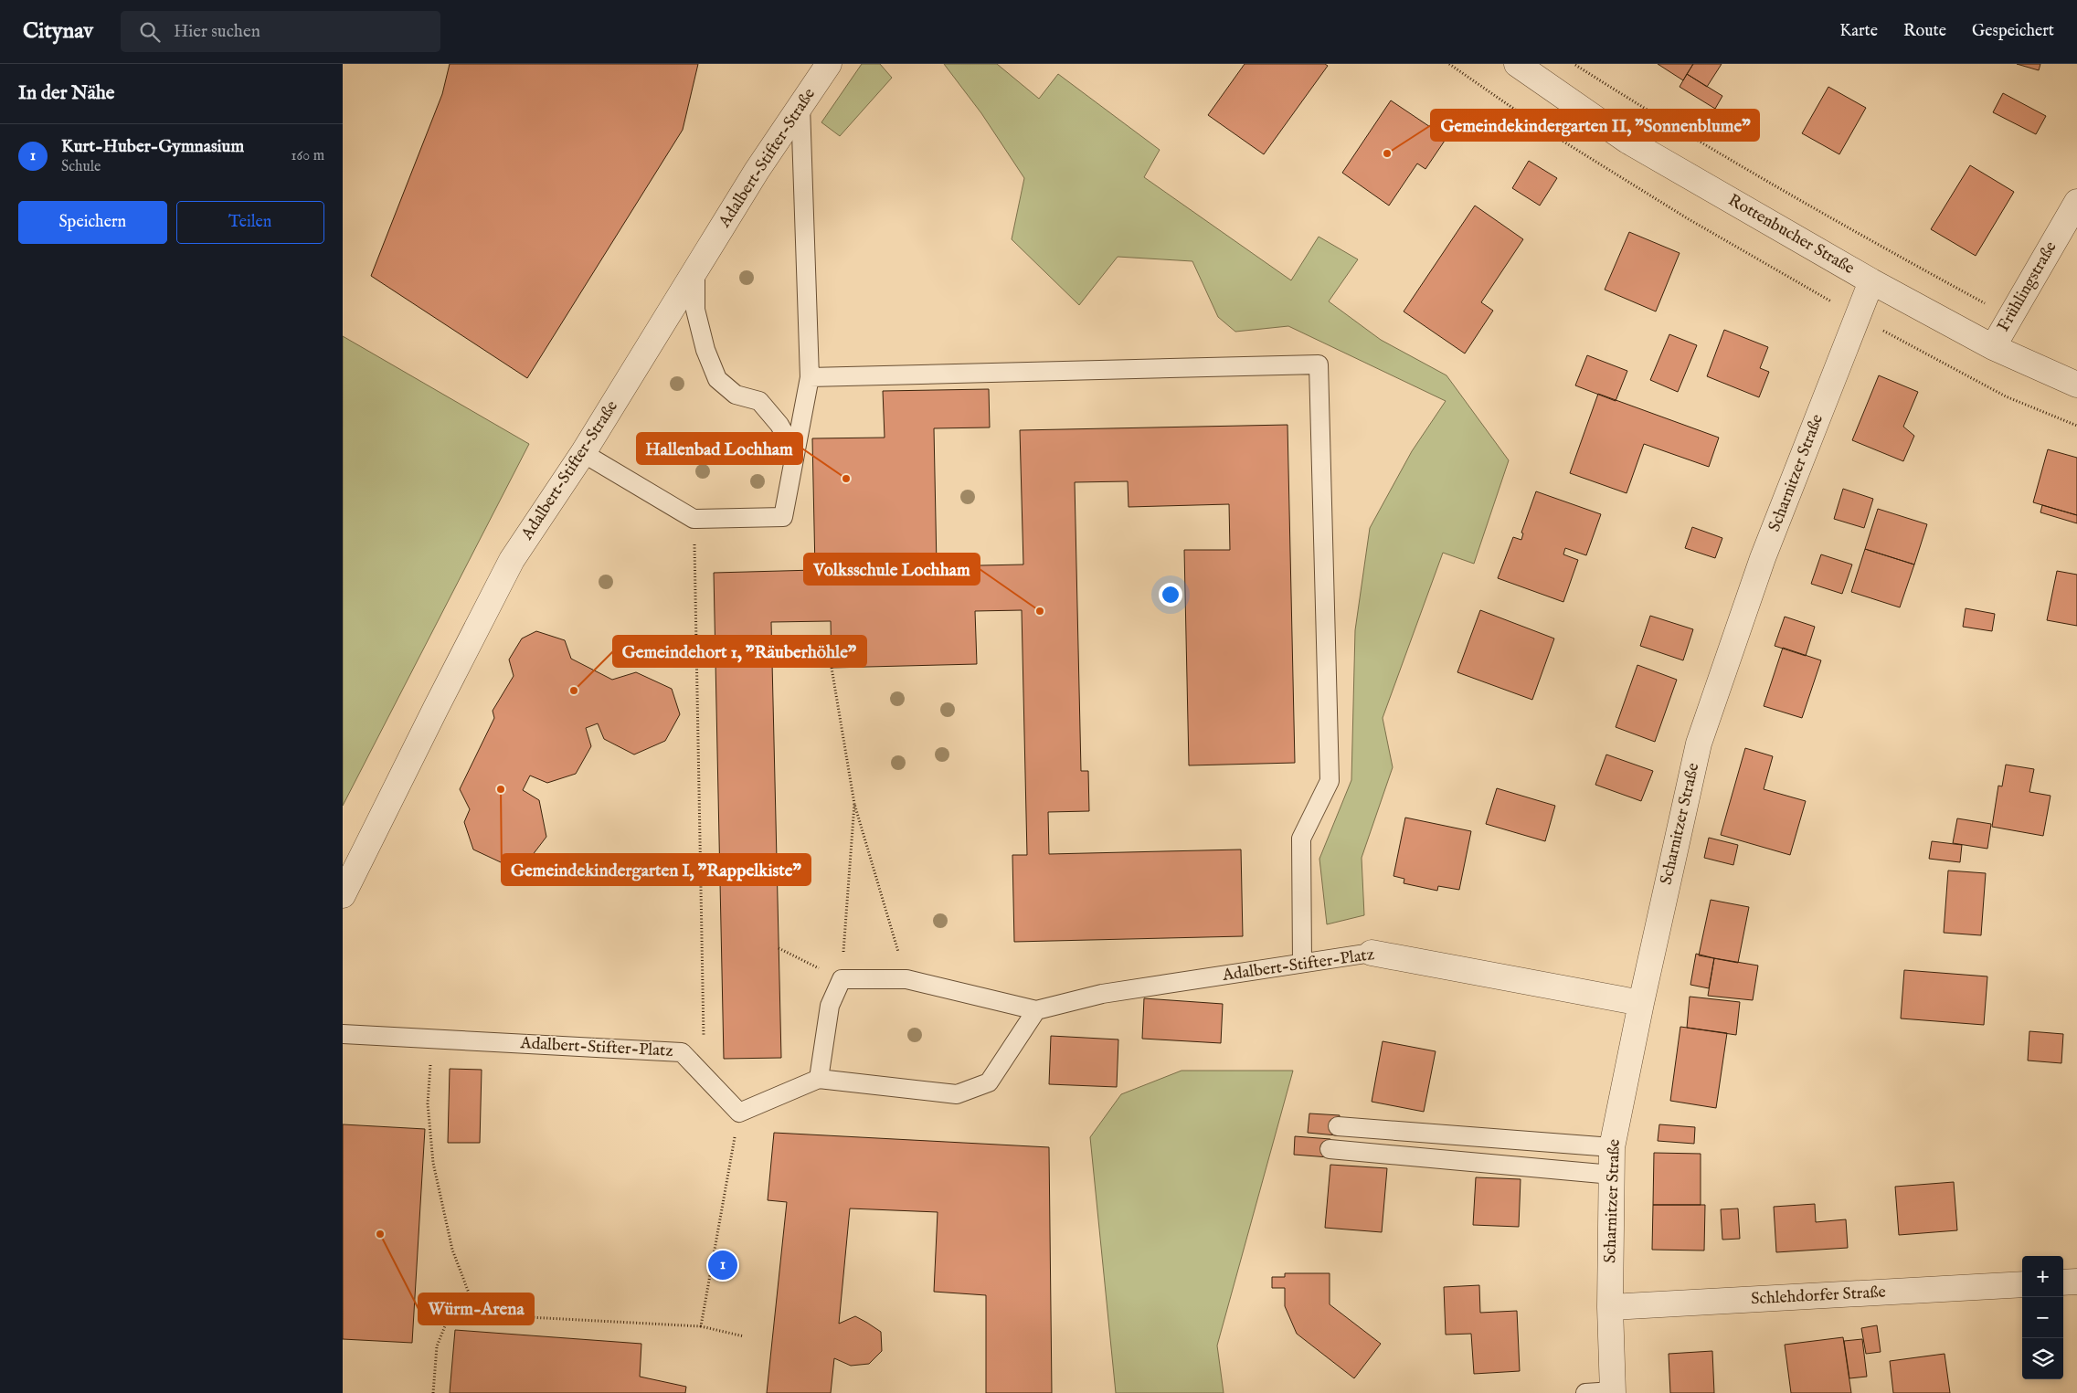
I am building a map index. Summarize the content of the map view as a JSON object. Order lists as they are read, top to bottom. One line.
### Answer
{"streets":{"street":["Adalbert-Stifter-Straße","Rottenbucher Straße","Frühlingstraße","Scharnitzer Straße","Adalbert-Stifter-Platz","Schlehdorfer Straße"]},"crossings":[["Rottenbucher Straße","Frühlingstraße"],["Rottenbucher Straße","Scharnitzer Straße"],["Scharnitzer Straße","Adalbert-Stifter-Platz"],["Scharnitzer Straße","Schlehdorfer Straße"]],"places":["Gemeindekindergarten II, \"Sonnenblume\"","Hallenbad Lochham","Volksschule Lochham","Gemeindehort 1, \"Räuberhöhle\"","Gemeindekindergarten I, \"Rappelkiste\"","Würm-Arena"],"page":{"header":"Citynav","search":"Hier suchen","nav":["Karte","Route","Gespeichert"],"heading":"In der Nähe","list":[{"mark":"1","name":"Kurt-Huber-Gymnasium","note":"Schule","value":"160 m"}],"buttons":["Speichern","Teilen"],"pins":"1","map_buttons":["+","−"]}}
